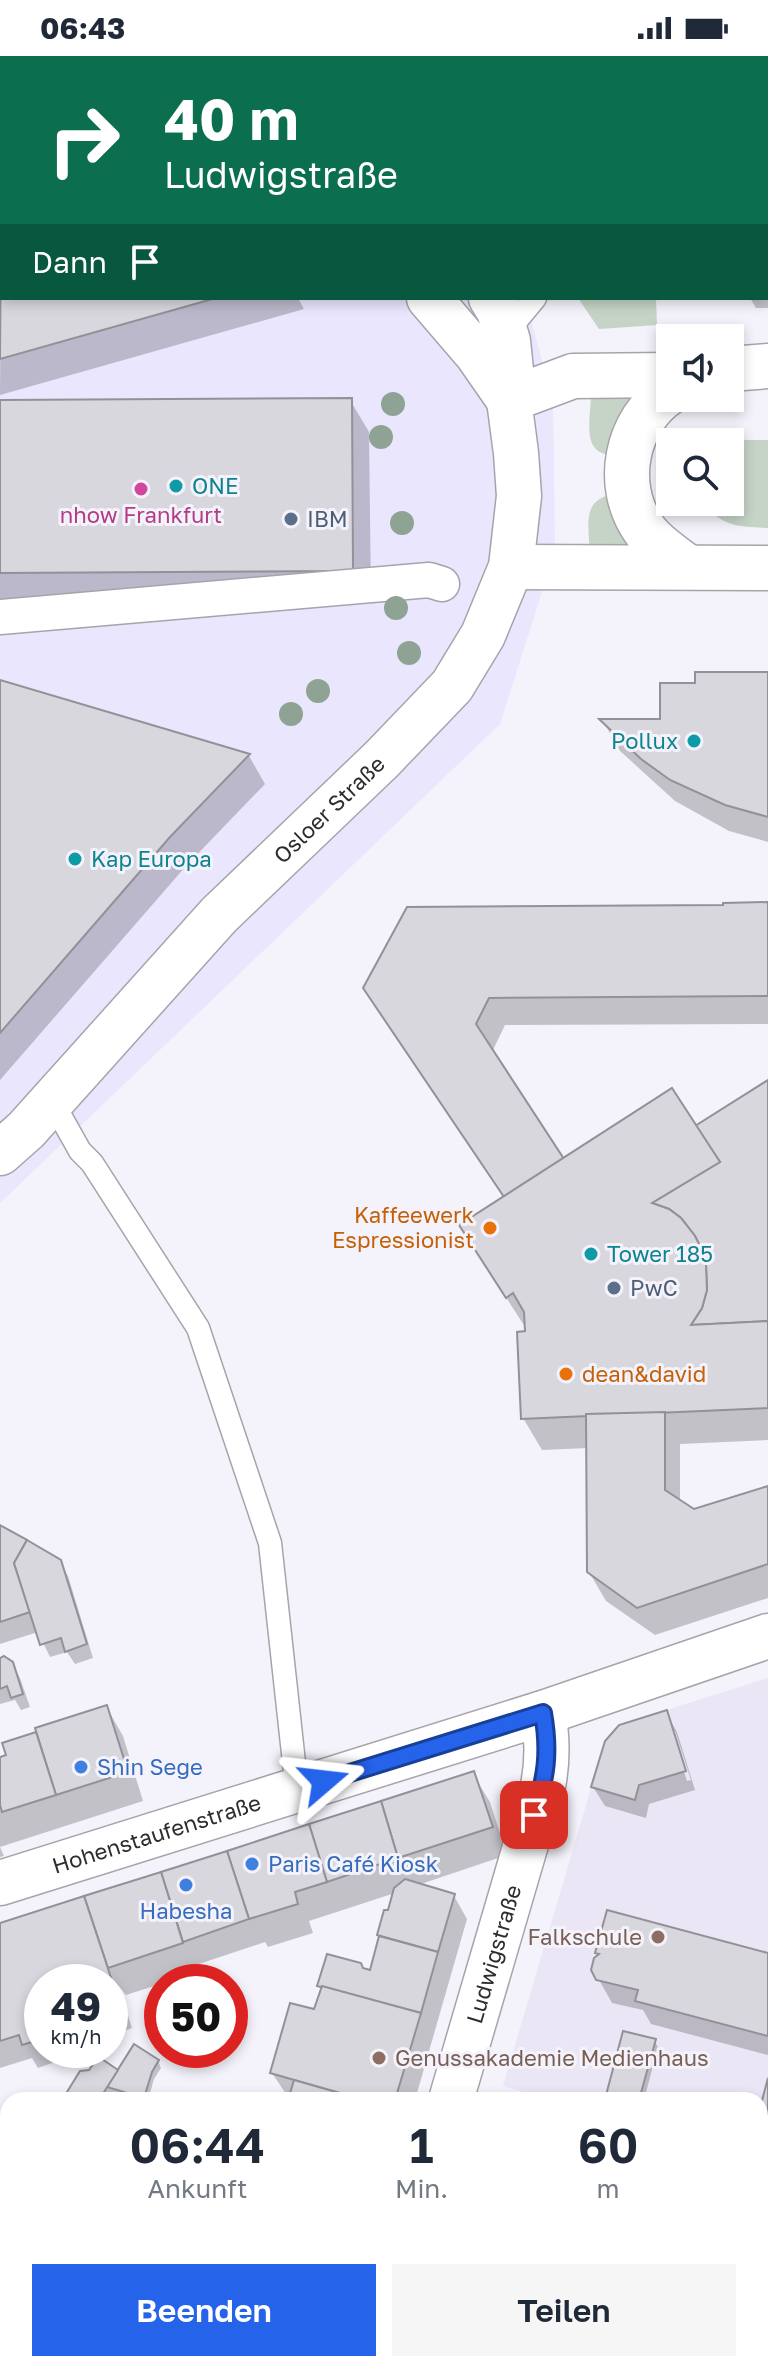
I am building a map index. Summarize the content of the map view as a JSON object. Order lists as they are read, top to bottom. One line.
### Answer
{"streets":{"street":["Osloer Straße","Hohenstaufenstraße","Ludwigstraße"]},"crossings":[["Hohenstaufenstraße","Ludwigstraße"]],"places":["ONE","nhow Frankfurt","IBM","Pollux","Kap Europa","Kaffeewerk Espressionist","Tower 185","PwC","dean&david","Shin Sege","Paris Café Kiosk","Habesha","Falkschule","Genussakademie Medienhaus"],"page":{"status":"06:43","turn":["40 m","Ludwigstraße"],"then":"Dann","speed":"49 km/h","limit":"50","eta":["06:44","Ankunft","1","Min.","60","m"],"buttons":["Beenden","Teilen"]}}
